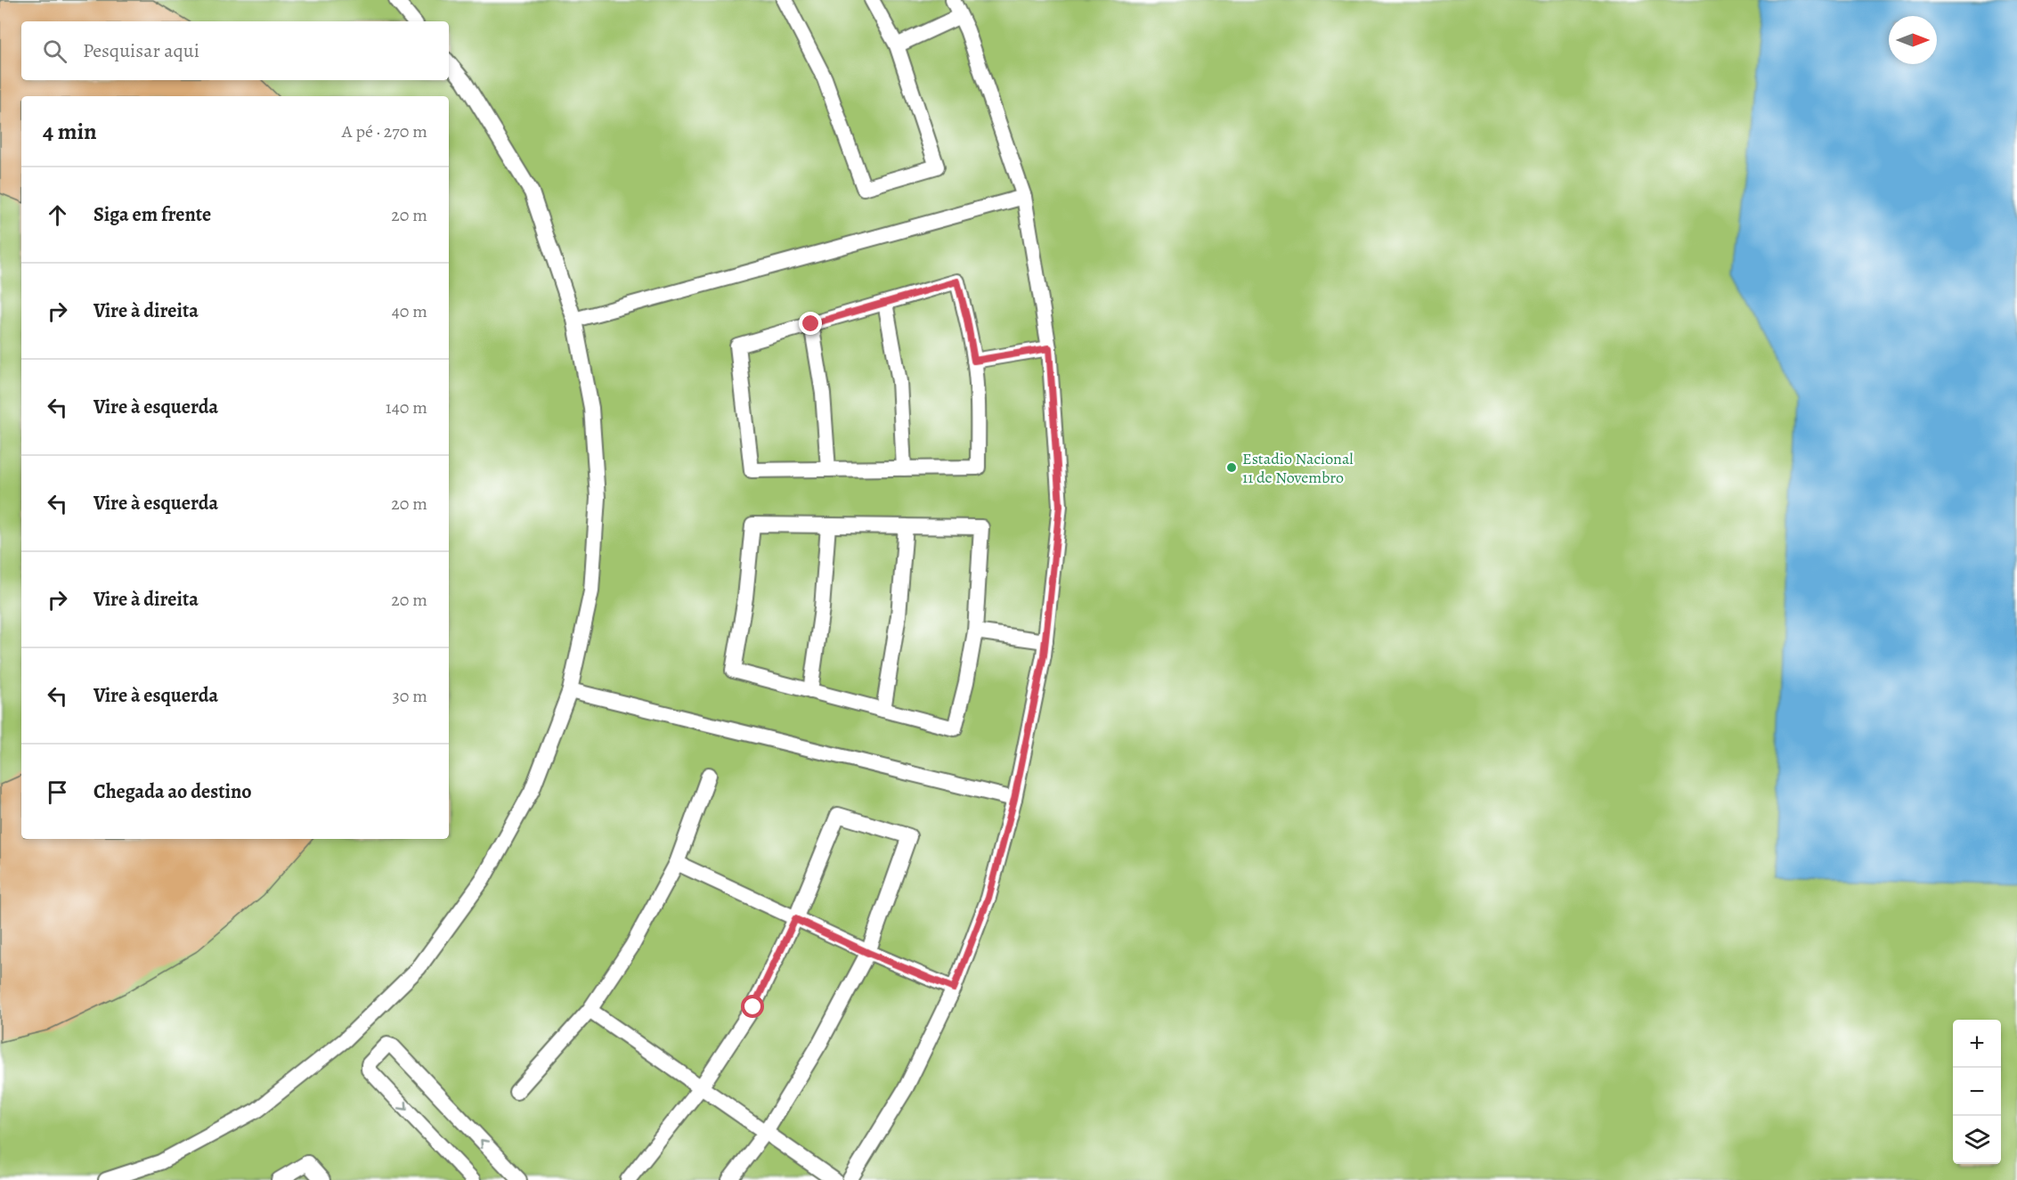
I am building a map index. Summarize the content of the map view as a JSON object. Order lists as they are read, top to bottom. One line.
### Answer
{"places":["Estadio Nacional 11 de Novembro"],"north":"right","page":{"search":"Pesquisar aqui","heading":["4 min","A pé · 270 m"],"list":[["Siga em frente","20 m"],["Vire à direita","40 m"],["Vire à esquerda","140 m"],["Vire à esquerda","20 m"],["Vire à direita","20 m"],["Vire à esquerda","30 m"],"Chegada ao destino"],"map_buttons":["+","−"]}}
